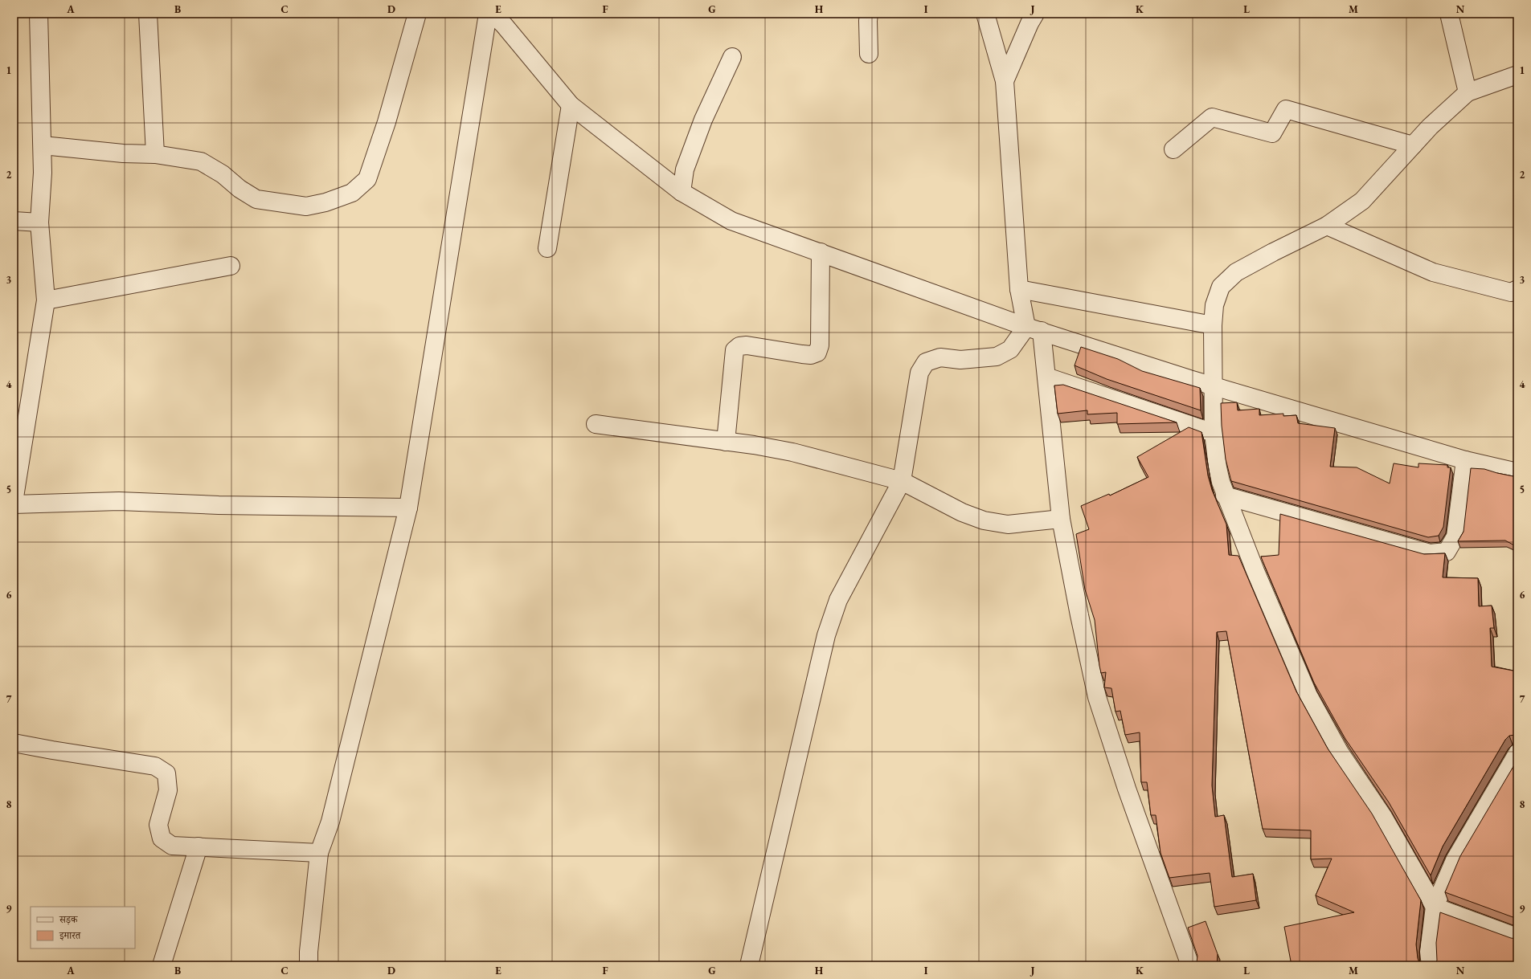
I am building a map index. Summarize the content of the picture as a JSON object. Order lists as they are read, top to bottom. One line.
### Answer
{"legend":["सड़क","इमारत"],"grid":{"columns":["A","B","C","D","E","F","G","H","I","J","K","L","M","N"],"rows":["1","2","3","4","5","6","7","8","9"]}}
